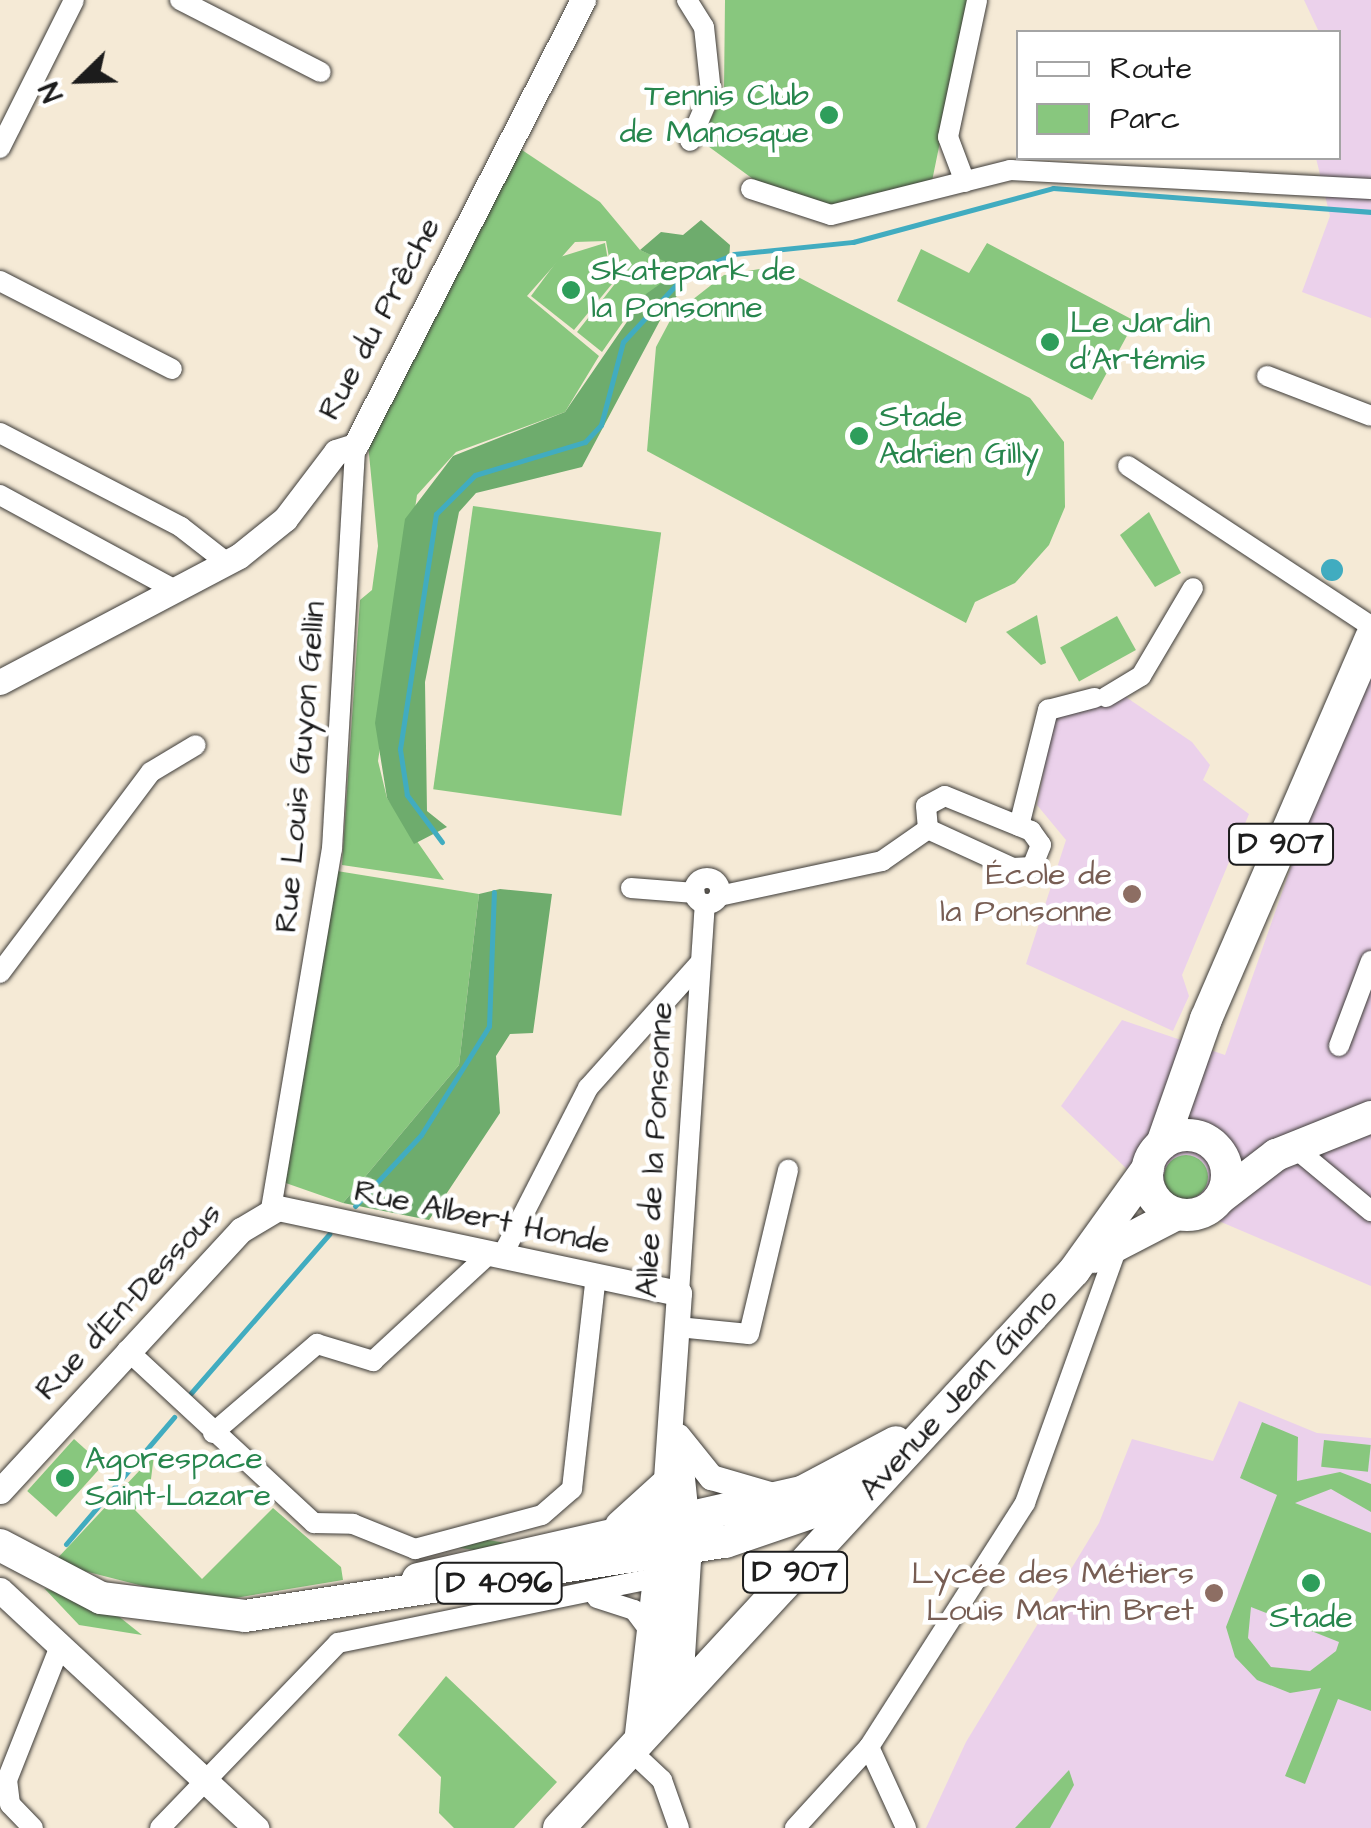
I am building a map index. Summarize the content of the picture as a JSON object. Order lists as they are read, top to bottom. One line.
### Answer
{"streets":{"main road":["D 907","Avenue Jean Giono","D 4096"],"street":["Rue du Prêche","Rue Louis Guyon Gellin","Allée de la Ponsonne","Rue Albert Honde","Rue d'En-Dessous"]},"crossings":[["Rue du Prêche","Rue Louis Guyon Gellin"],["Rue Louis Guyon Gellin","Rue Albert Honde"],["Rue Louis Guyon Gellin","Rue d'En-Dessous"],["D 907","Avenue Jean Giono"],["Allée de la Ponsonne","Rue Albert Honde"],["Allée de la Ponsonne","D 4096"],["Rue Albert Honde","Rue d'En-Dessous"],["Avenue Jean Giono","D 4096"]],"places":["Tennis Club de Manosque","Skatepark de la Ponsonne","Le Jardin d'Artémis","Stade Adrien Gilly","École de la Ponsonne","Agorespace Saint-Lazare","Stade","Lycée des Métiers Louis Martin Bret"],"legend":["Route","Parc"],"north":"bottom left"}
